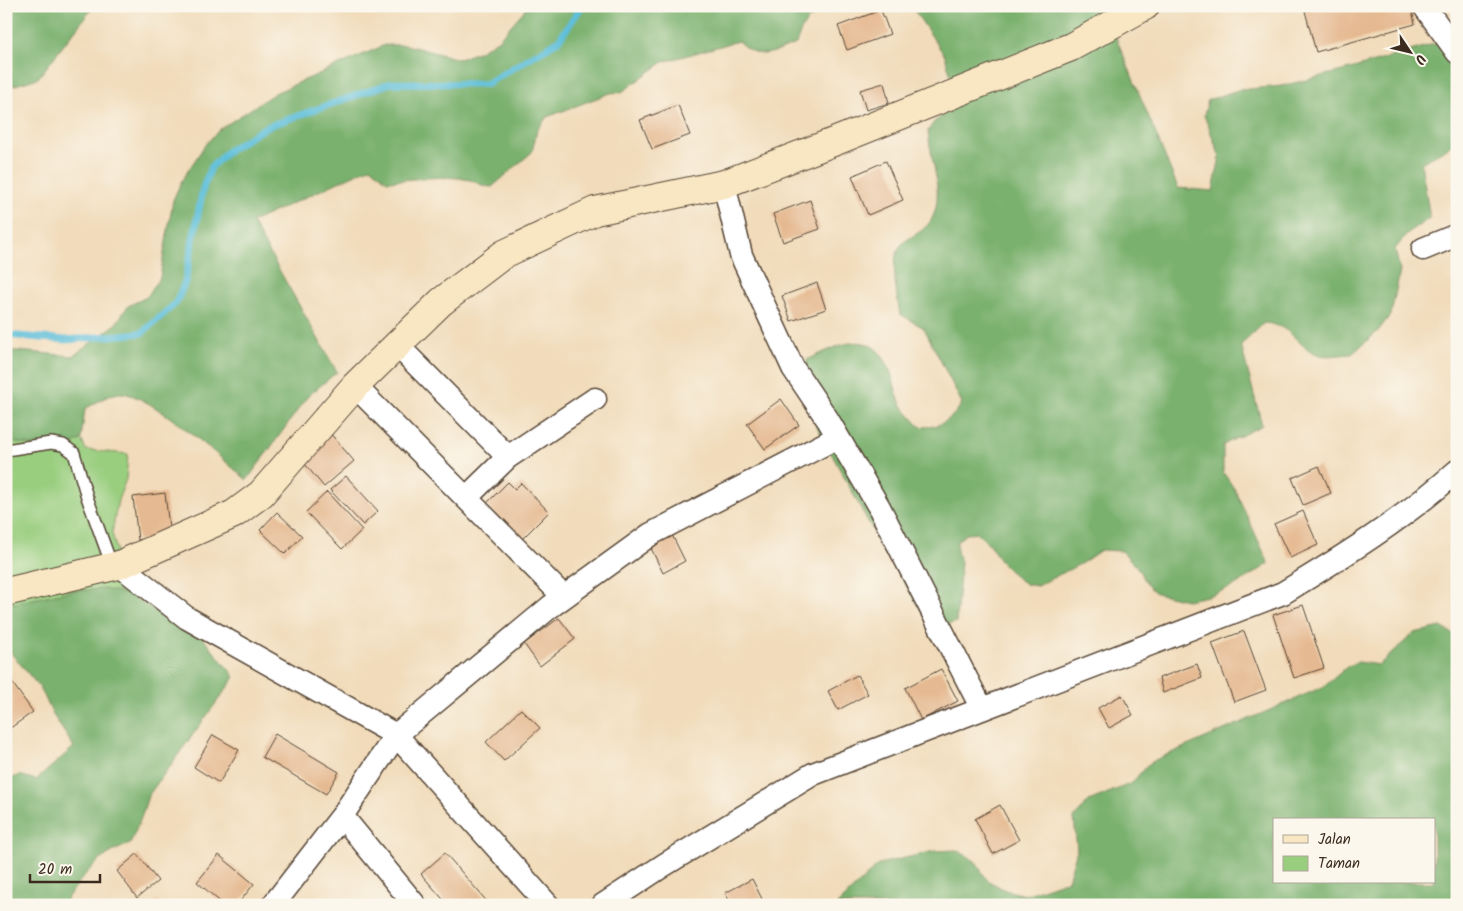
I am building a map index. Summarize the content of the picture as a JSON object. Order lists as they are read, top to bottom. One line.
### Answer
{"legend":["Jalan","Taman"],"scale_bar":"20 m","north":"bottom right"}
